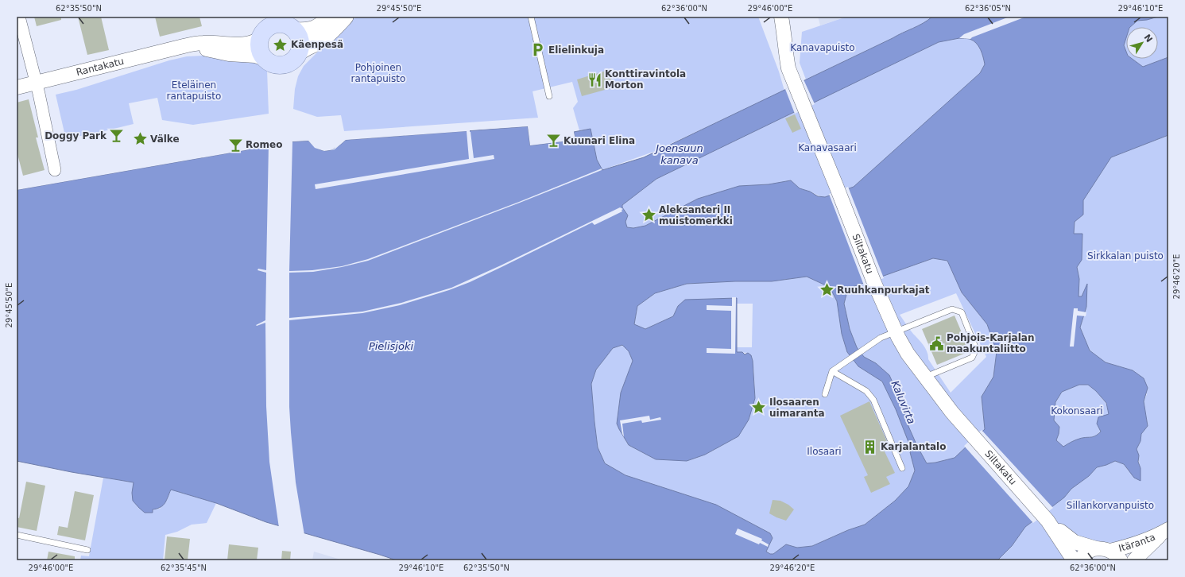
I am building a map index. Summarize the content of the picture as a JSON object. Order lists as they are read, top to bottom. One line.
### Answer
{"streets":{"street":["Rantakatu","Siltakatu","Itäranta"]},"crossings":[["Siltakatu","Itäranta"]],"water":["Joensuun kanava","Pielisjoki","Kaluvirta"],"parks":["Kanavapuisto","Pohjoinen rantapuisto","Eteläinen rantapuisto","Kanavasaari","Sirkkalan puisto","Kokonsaari","Ilosaari","Sillankorvanpuisto"],"places":{"place":["Käenpesä","Välke","Aleksanteri II muistomerkki","Ruuhkanpurkajat","Ilosaaren uimaranta"],"parking":["Elielinkuja"],"restaurant":["Konttiravintola Morton"],"bar":["Doggy Park","Kuunari Elina","Romeo"],"public building":["Pohjois-Karjalan maakuntaliitto"],"building":["Karjalantalo"]},"north":"top right","coordinates":["62°35'50\"N","29°45'50\"E","62°36'00\"N","29°46'00\"E","62°36'05\"N","29°46'10\"E","29°46'20\"E","62°35'45\"N"]}
